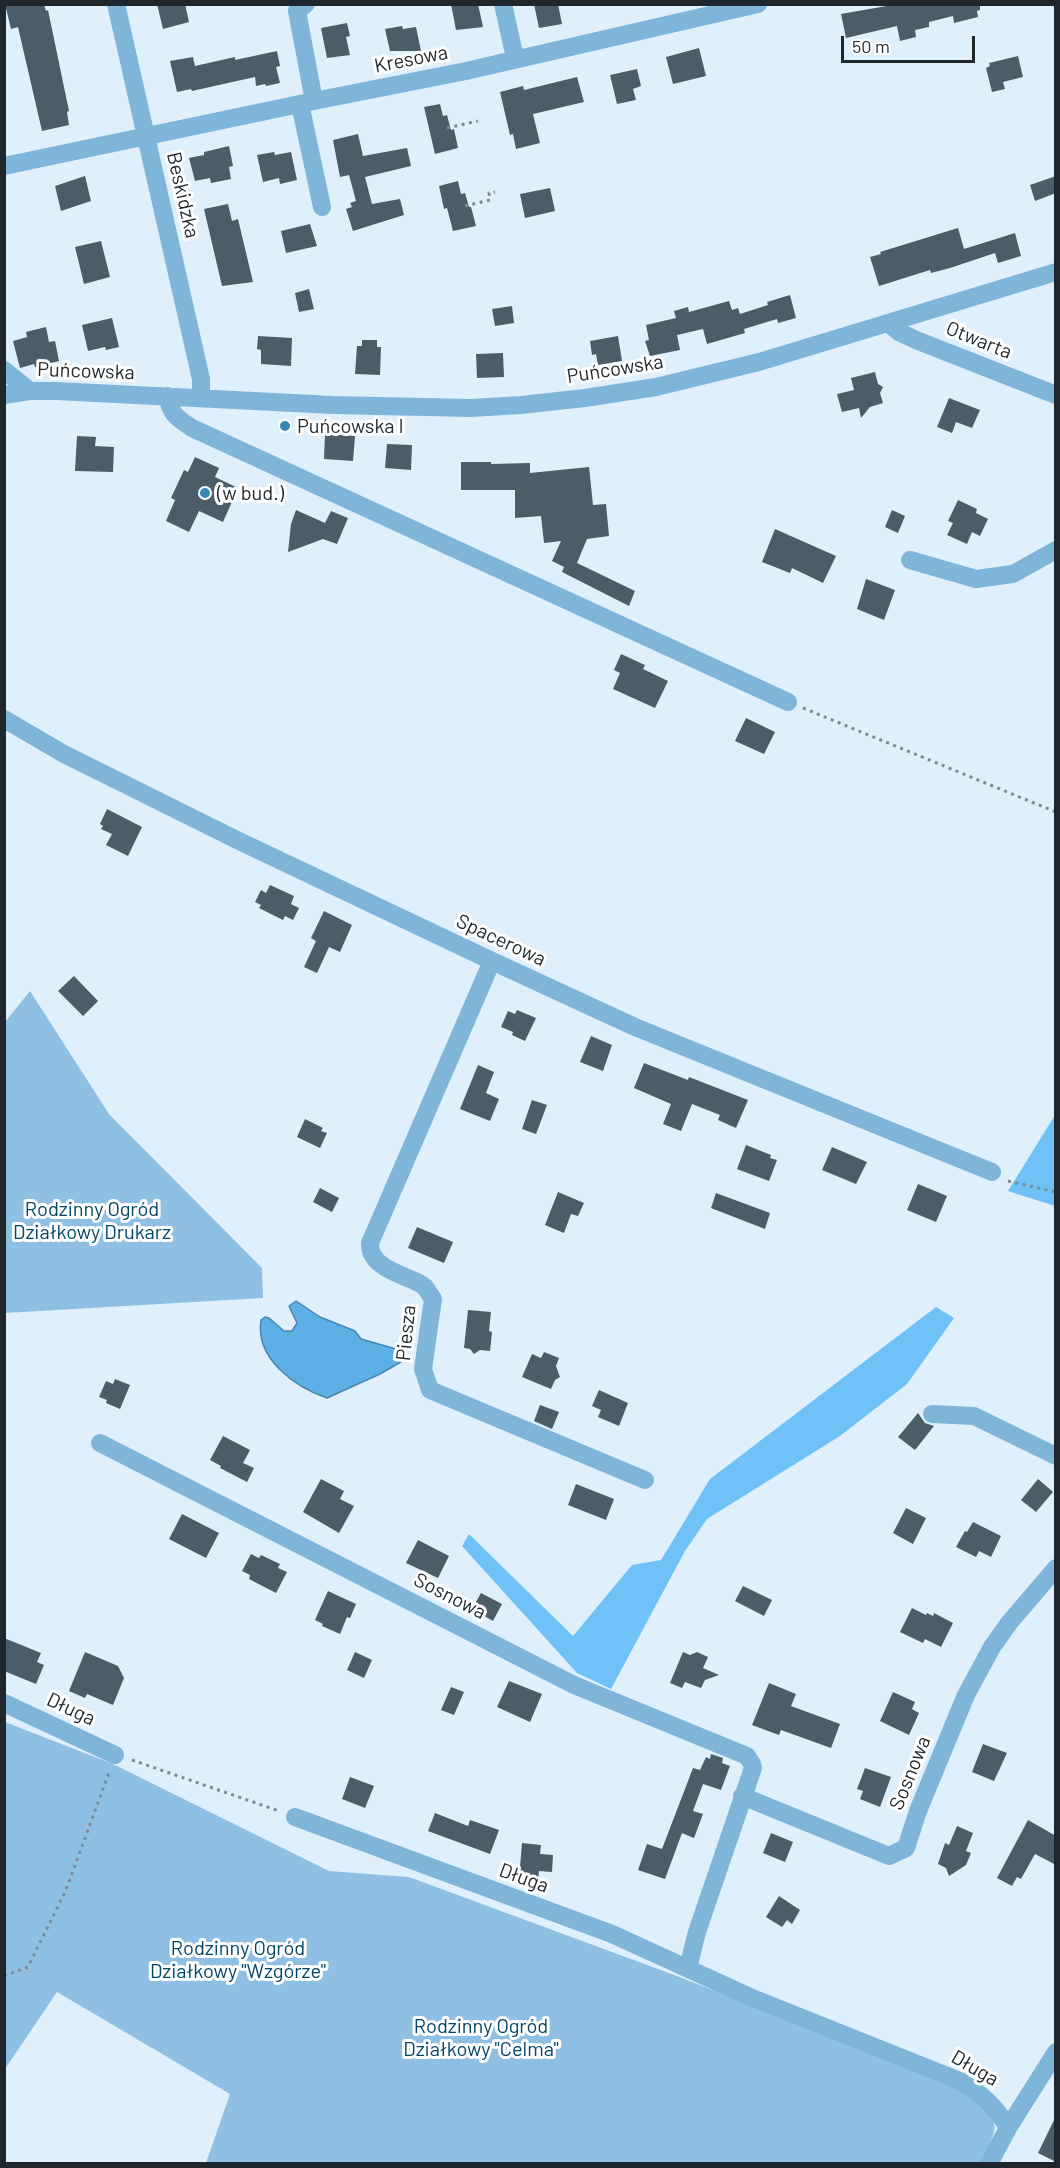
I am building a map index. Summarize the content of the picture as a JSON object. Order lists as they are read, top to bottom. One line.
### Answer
{"streets":{"street":["Kresowa","Beskidzka","Otwarta","Puńcowska","Spacerowa","Piesza","Sosnowa","Długa"]},"crossings":[["Kresowa","Beskidzka"],["Beskidzka","Puńcowska"],["Otwarta","Puńcowska"],["Spacerowa","Piesza"],["Sosnowa","Długa"]],"parks":["Rodzinny Ogród Działkowy Drukarz","Rodzinny Ogród Działkowy \"Wzgórze\"","Rodzinny Ogród Działkowy \"Celma\""],"places":["Puńcowska I","(w bud.)"],"scale_bar":"50 m"}
